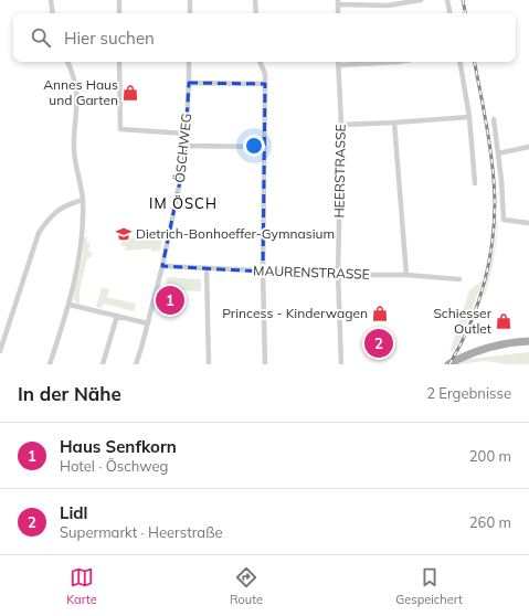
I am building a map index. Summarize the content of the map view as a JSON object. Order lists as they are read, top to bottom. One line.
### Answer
{"streets":{"street":["ÖSCHWEG","HEERSTRASSE","MAURENSTRASSE"]},"crossings":[["ÖSCHWEG","MAURENSTRASSE"],["HEERSTRASSE","MAURENSTRASSE"]],"districts":["IM ÖSCH"],"places":{"shop":["Annes Haus und Garten","Princess - Kinderwagen","Schiesser Outlet"],"school or university":["Dietrich-Bonhoeffer-Gymnasium"]},"page":{"search":"Hier suchen","pins":["1","2"],"heading":["In der Nähe","2 Ergebnisse"],"list":[{"mark":"1","name":"Haus Senfkorn","note":"Hotel · Öschweg","value":"200 m"},{"mark":"2","name":"Lidl","note":"Supermarkt · Heerstraße","value":"260 m"}],"nav":["Karte","Route","Gespeichert"]}}
